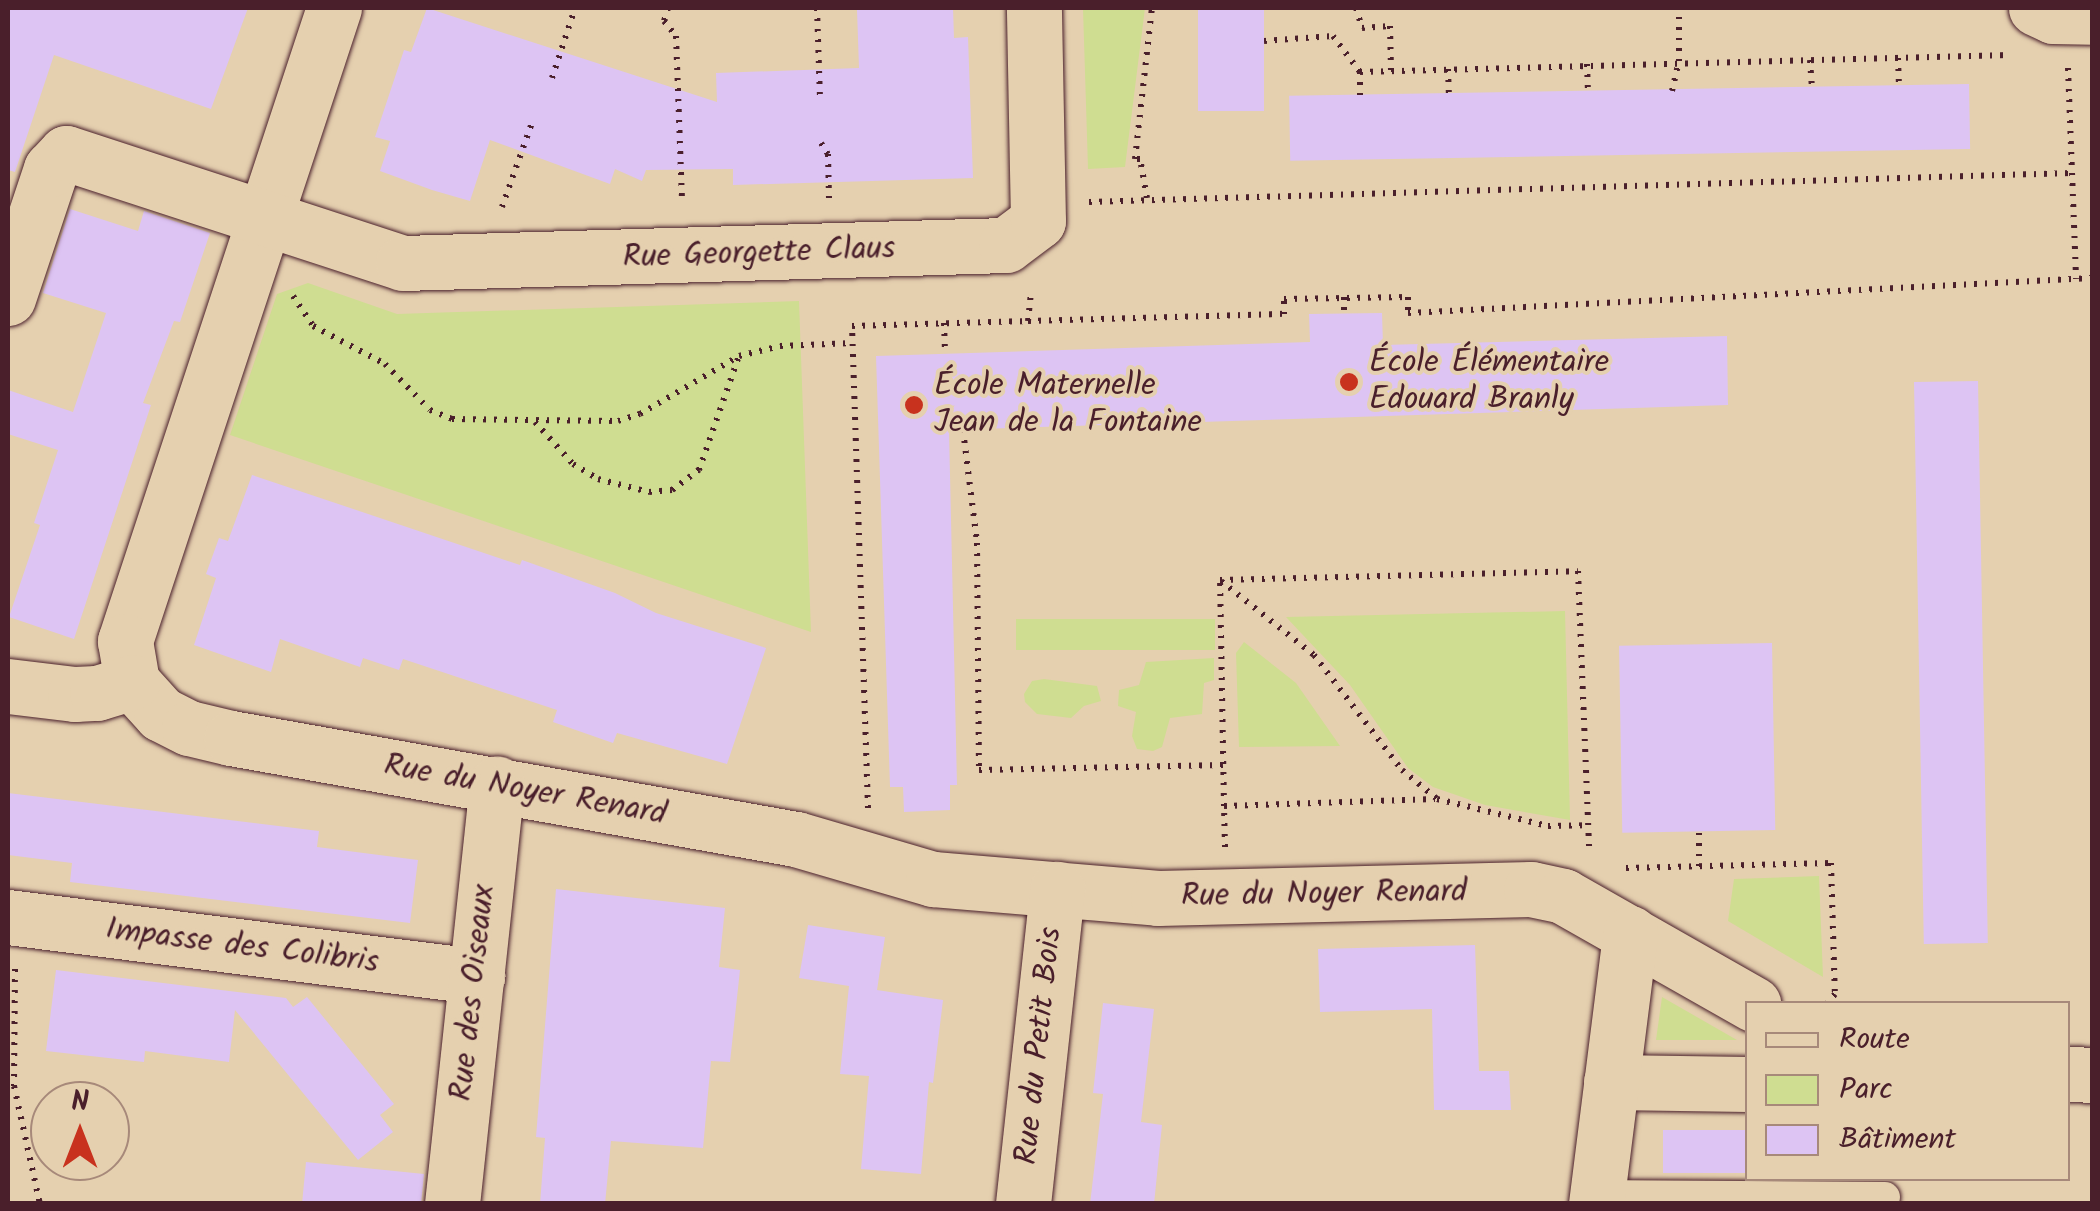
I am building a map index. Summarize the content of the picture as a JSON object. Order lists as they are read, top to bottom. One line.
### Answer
{"streets":{"street":["Rue Georgette Claus","Rue du Noyer Renard","Impasse des Colibris","Rue des Oiseaux","Rue du Petit Bois"]},"crossings":[["Rue du Noyer Renard","Rue des Oiseaux"],["Rue du Noyer Renard","Rue du Petit Bois"],["Impasse des Colibris","Rue des Oiseaux"]],"places":["École Élémentaire Edouard Branly","École Maternelle Jean de la Fontaine"],"legend":["Route","Parc","Bâtiment"],"north":"top"}
